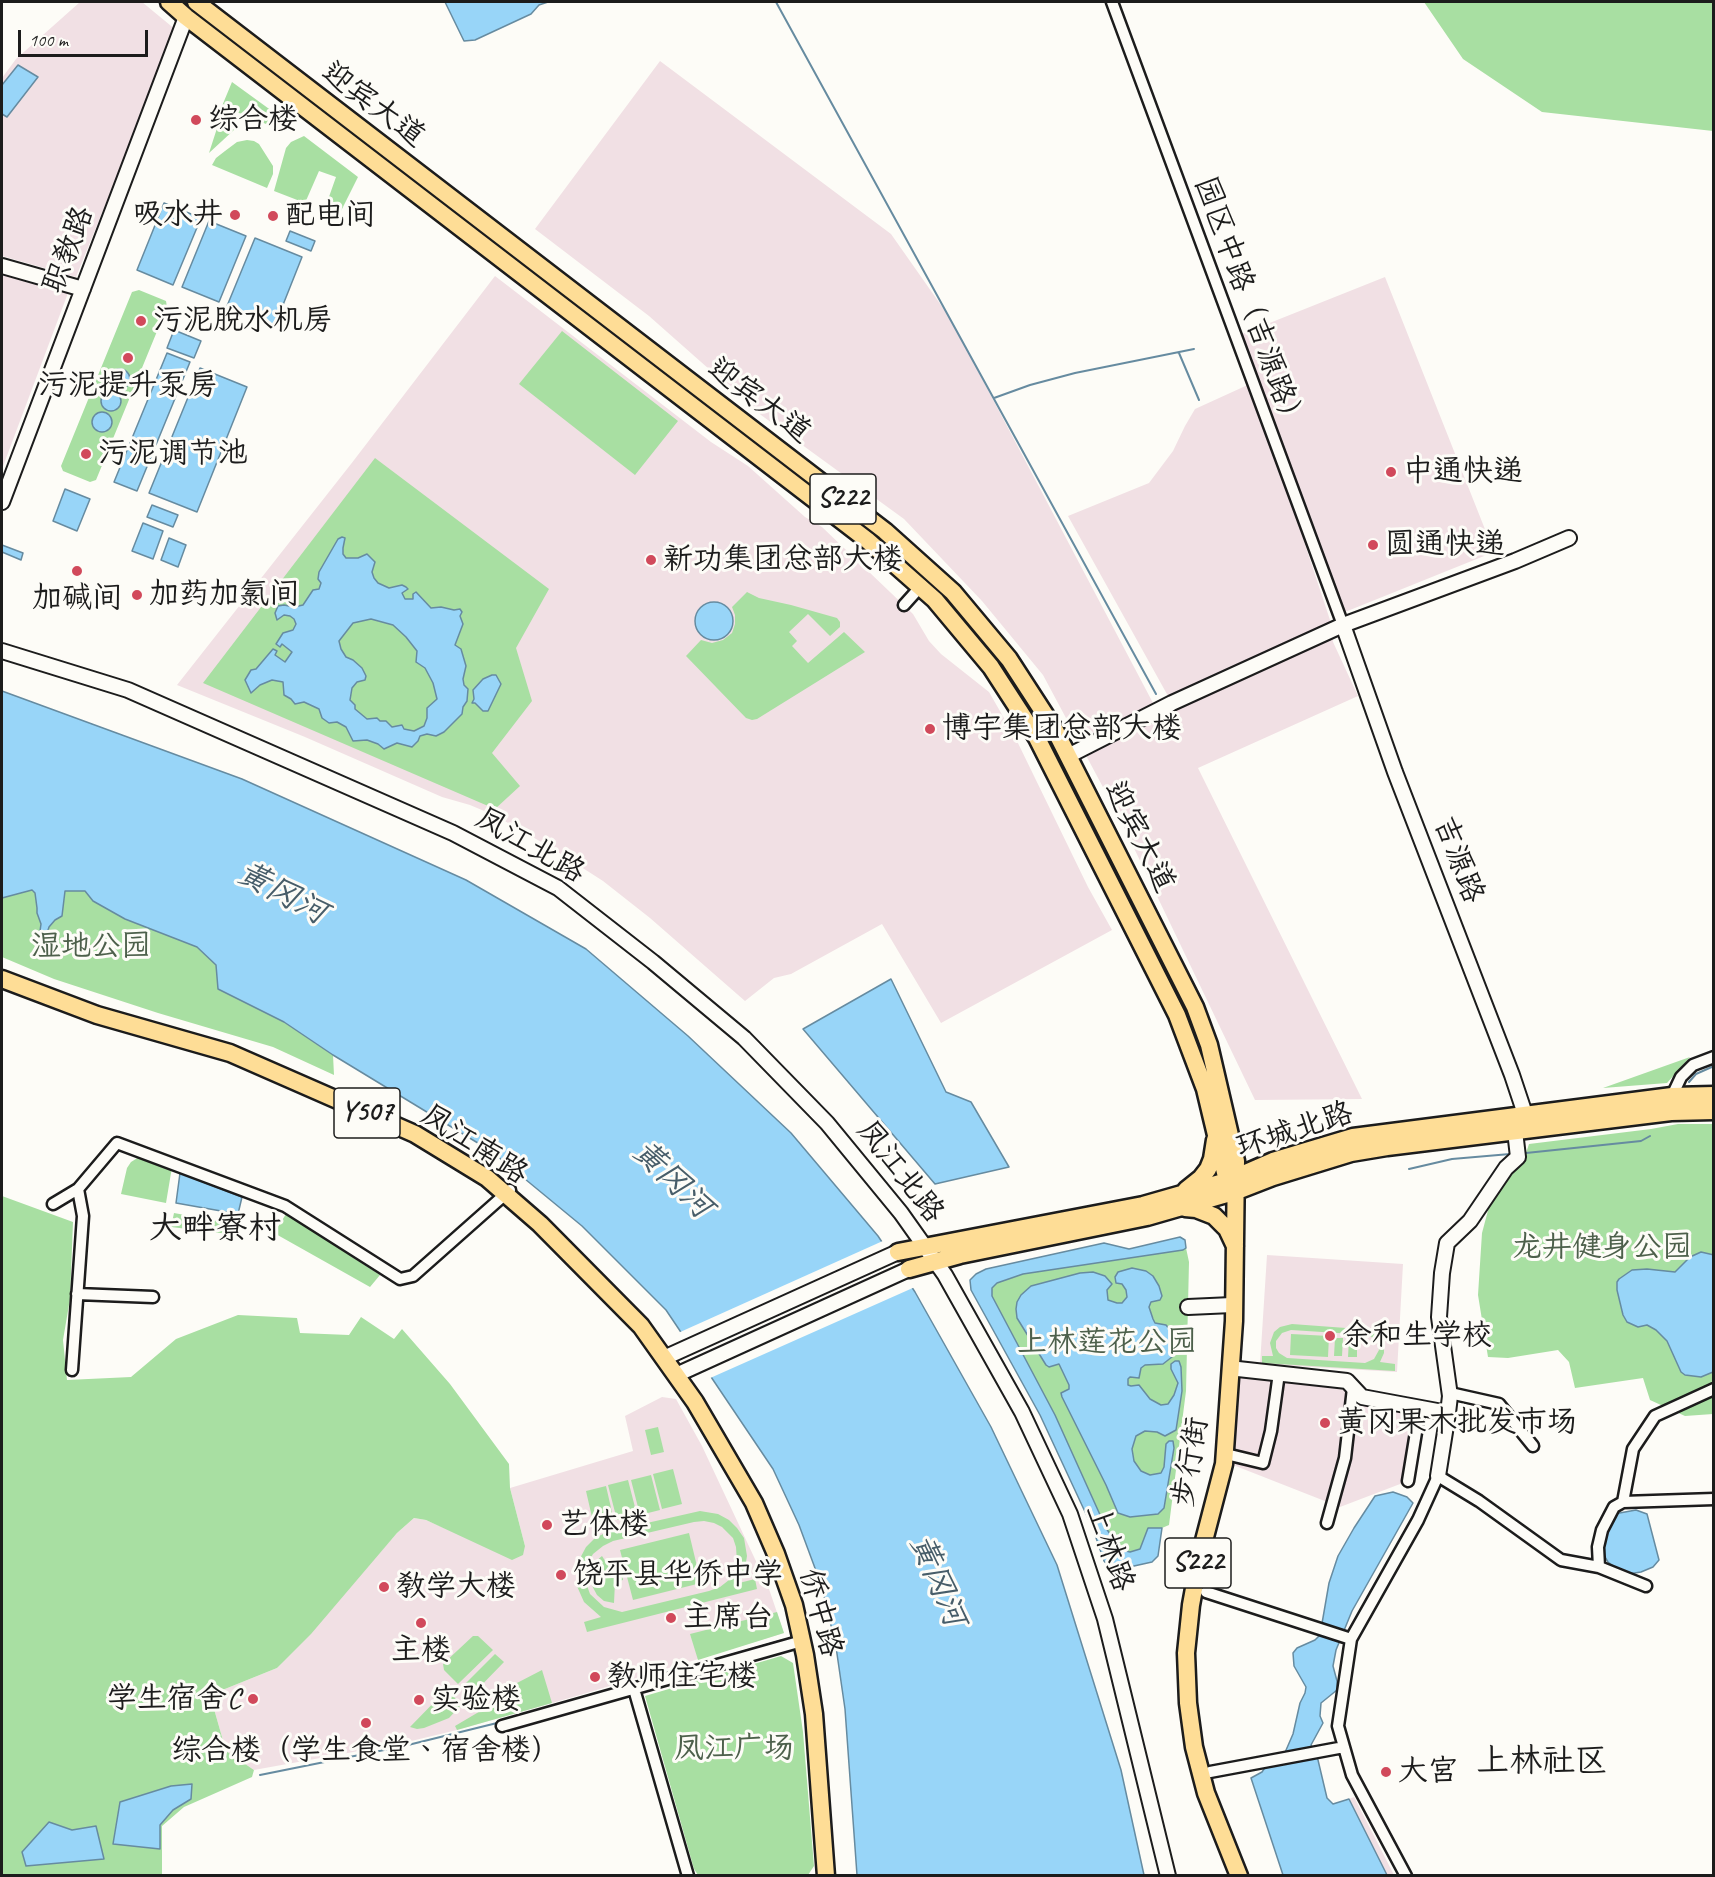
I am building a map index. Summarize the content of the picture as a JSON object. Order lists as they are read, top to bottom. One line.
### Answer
{"streets":{"main road":["迎宾大道","S222","Y507","环城北路","凤江南路","步行街","侨中路"],"street":["职教路","园区中路（吉源路）","凤江北路","吉源路","上林路"]},"crossings":[["迎宾大道","职教路"],["迎宾大道","环城北路"],["迎宾大道","步行街"],["园区中路（吉源路）","吉源路"],["凤江北路","环城北路"],["凤江北路","上林路"],["吉源路","环城北路"],["环城北路","步行街"],["环城北路","上林路"],["凤江南路","侨中路"]],"districts":["大畔寮村","上林社区"],"water":["黄冈河"],"parks":["湿地公园","龙井健身公园","上林莲花公园","凤江广场"],"places":["综合楼","吸水井","配电间","污泥脱水机房","污泥提升泵房","污泥调节池","中通快递","圆通快递","新功集团总部大楼","加碱间","加药加氯间","博宇集团总部大楼","余和生学校","黄冈果木批发市场","艺体楼","饶平县华侨中学","教学大楼","主席台","主楼","教师住宅楼","学生宿舍C","实验楼","综合楼（学生食堂、宿舍楼）","大宫"],"scale_bar":"100 m"}
